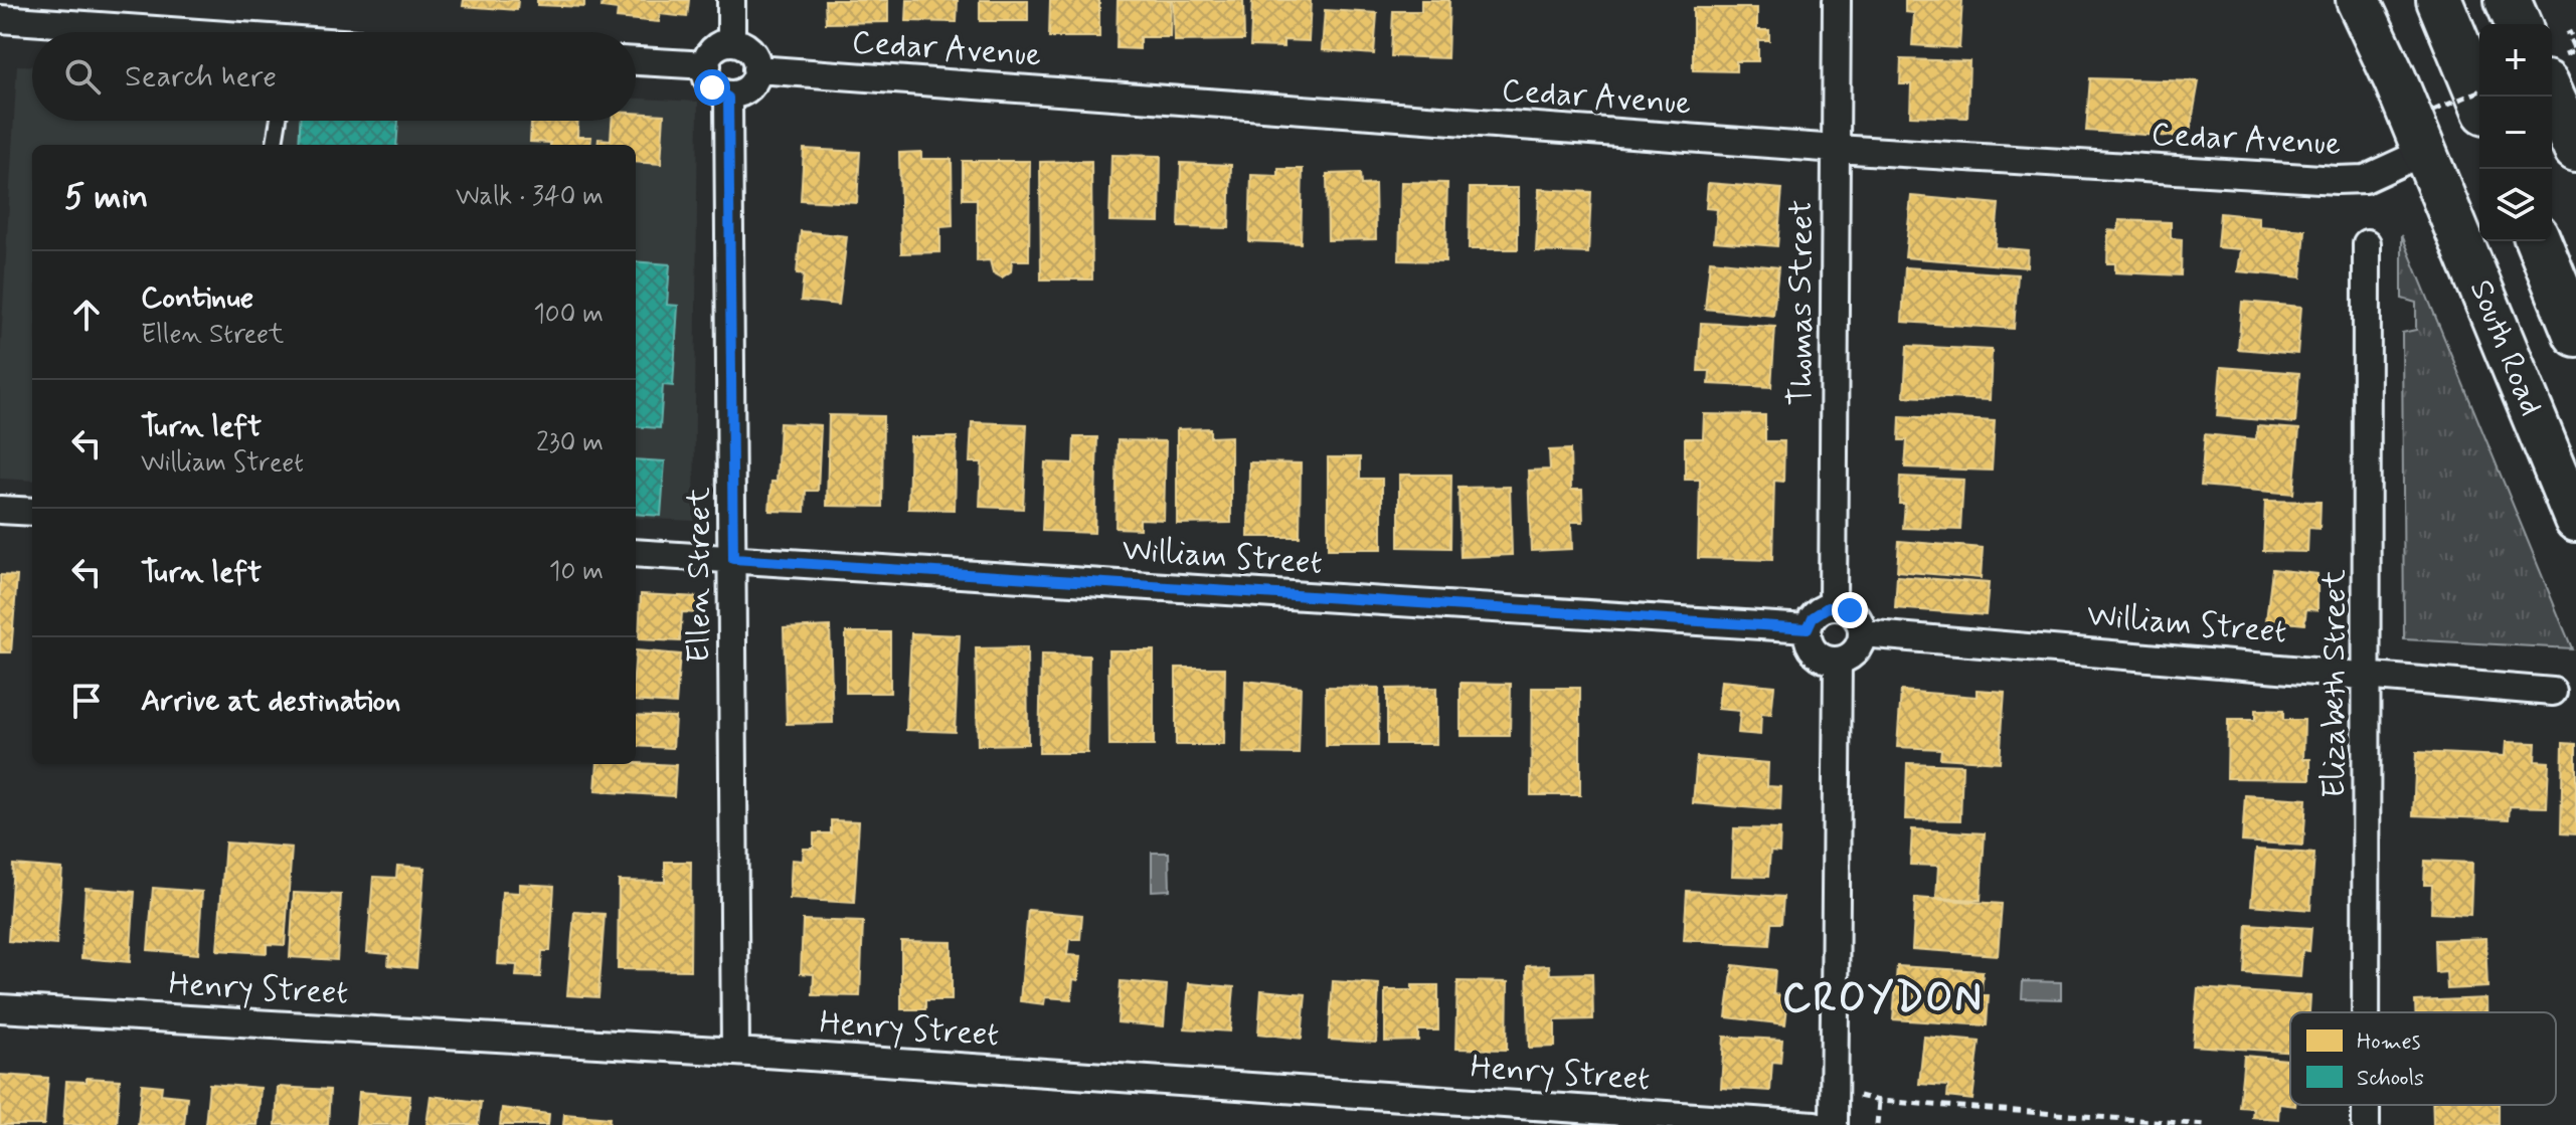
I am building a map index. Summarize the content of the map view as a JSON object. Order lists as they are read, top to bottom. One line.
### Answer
{"streets":{"main road":["South Road"],"street":["Cedar Avenue","Thomas Street","William Street","Ellen Street","Elizabeth Street","Henry Street"]},"crossings":[["Cedar Avenue","Thomas Street"],["Cedar Avenue","South Road"],["Cedar Avenue","Ellen Street"],["Thomas Street","William Street"],["William Street","Ellen Street"],["William Street","Elizabeth Street"],["Ellen Street","Henry Street"]],"districts":["CROYDON"],"legend":["Homes","Schools"],"page":{"map_buttons":["+","−"],"search":"Search here","heading":["5 min","Walk · 340 m"],"list":[["Continue","Ellen Street","100 m"],["Turn left","William Street","230 m"],["Turn left","10 m"],"Arrive at destination"]}}
